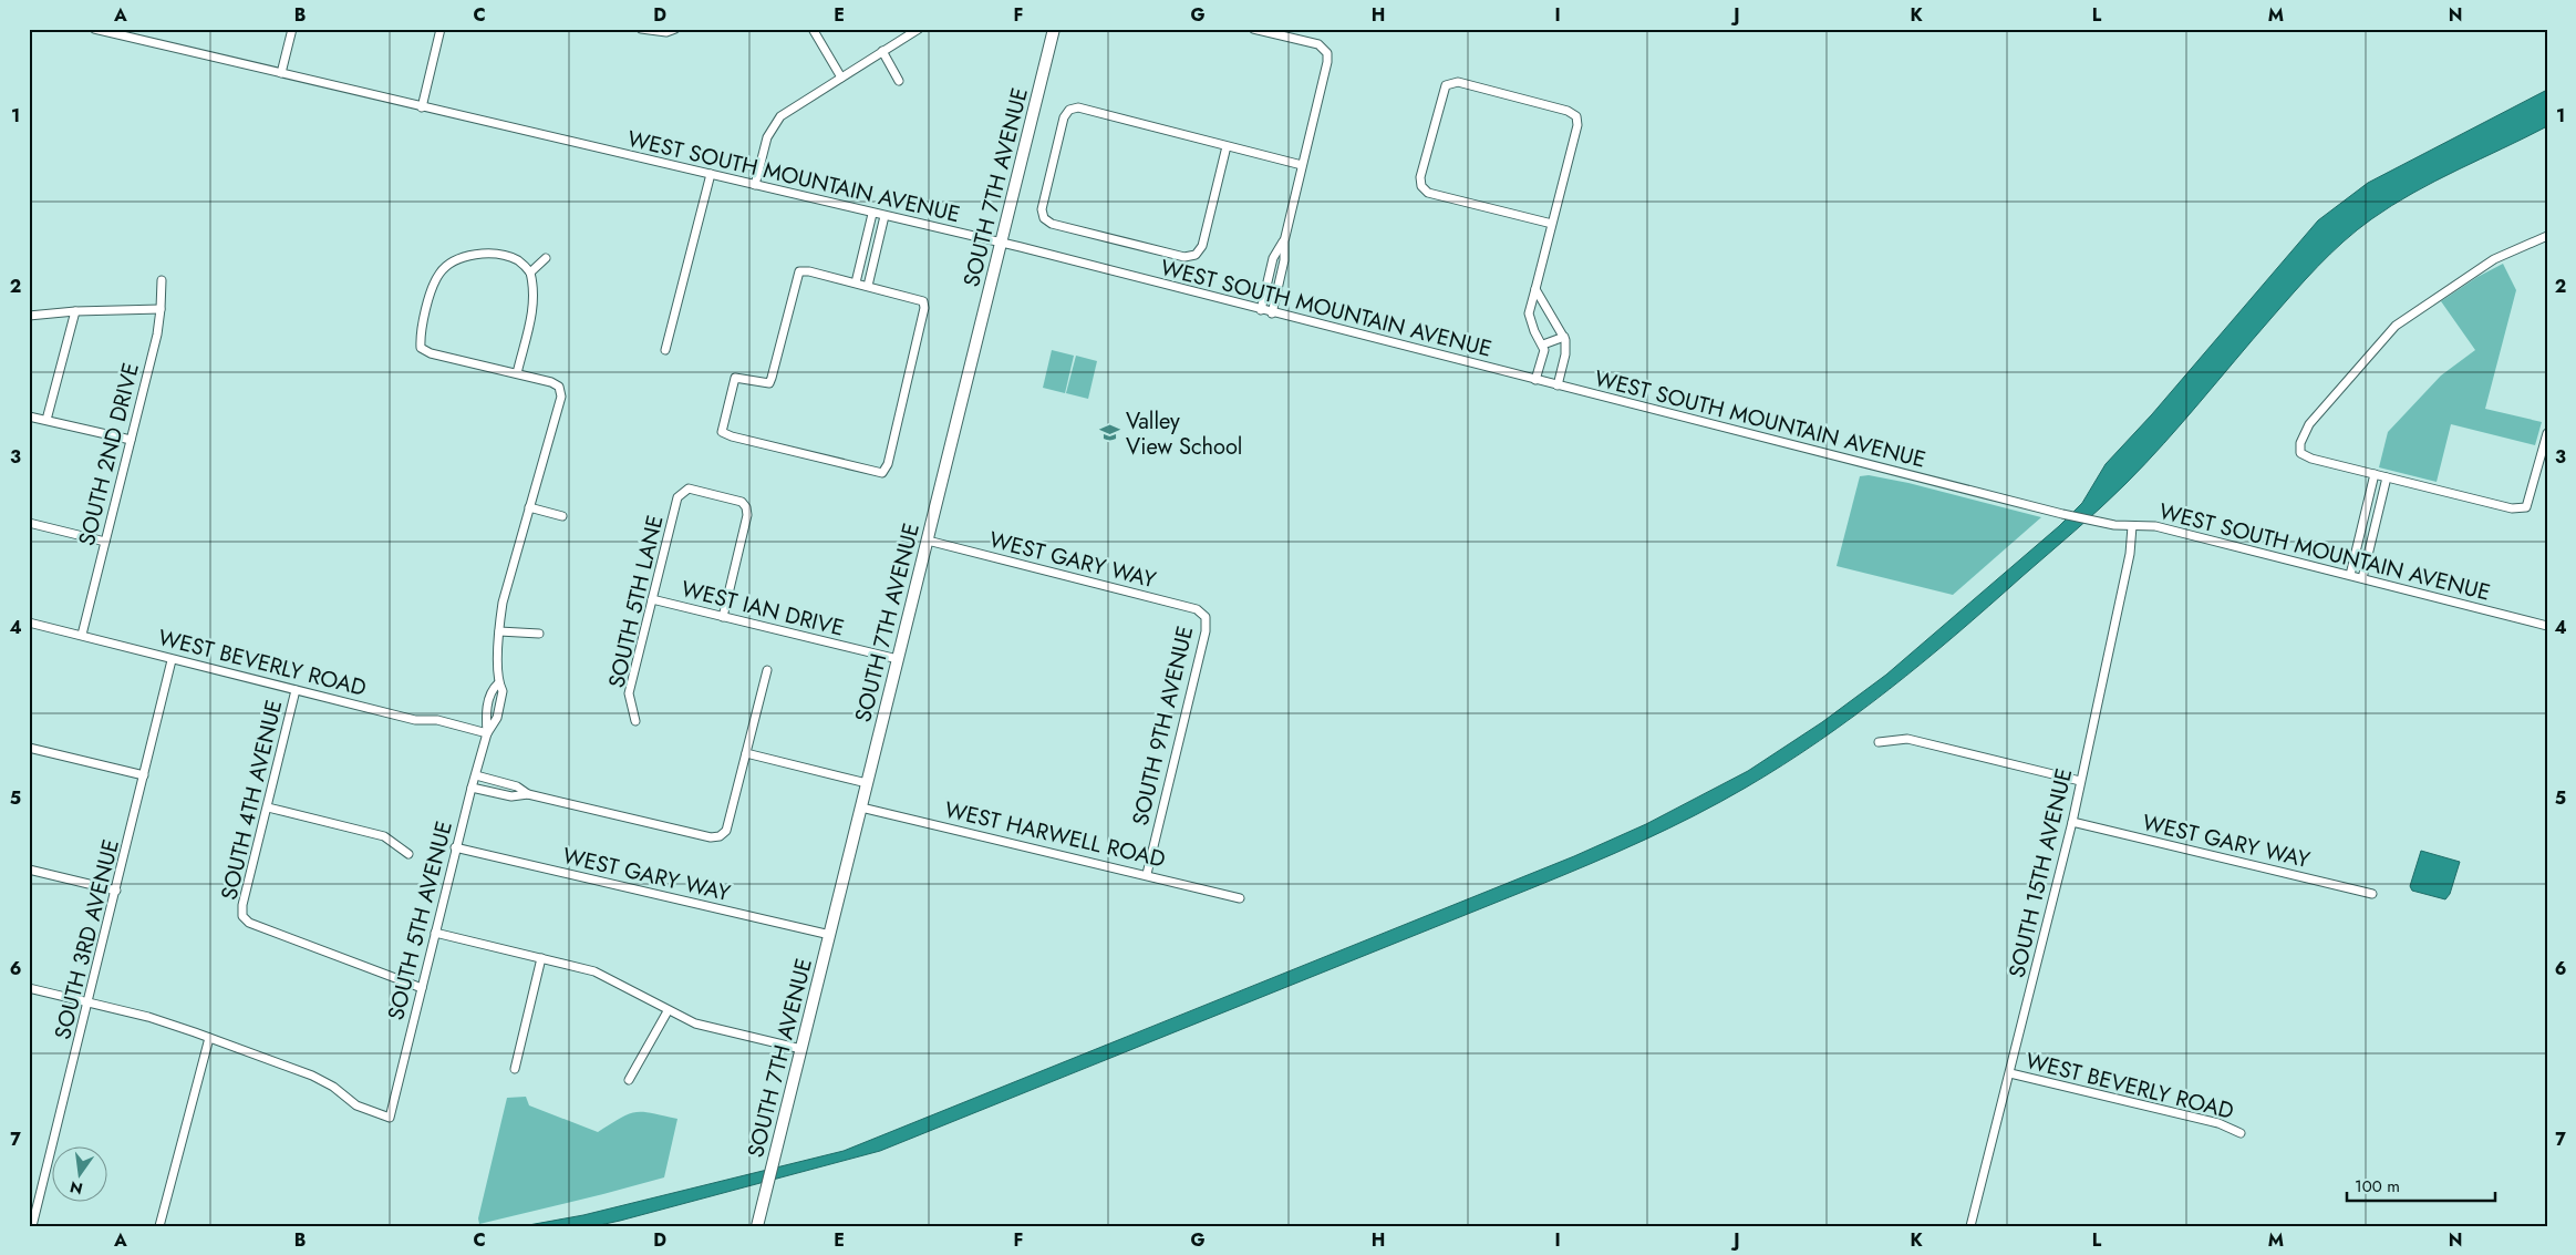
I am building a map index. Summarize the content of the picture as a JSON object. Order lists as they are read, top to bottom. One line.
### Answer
{"streets":{"street":["WEST SOUTH MOUNTAIN AVENUE","SOUTH 7TH AVENUE","SOUTH 2ND DRIVE","WEST GARY WAY","SOUTH 5TH LANE","WEST IAN DRIVE","WEST BEVERLY ROAD","SOUTH 9TH AVENUE","SOUTH 4TH AVENUE","WEST HARWELL ROAD","SOUTH 15TH AVENUE","SOUTH 5TH AVENUE","SOUTH 3RD AVENUE"]},"crossings":[["WEST SOUTH MOUNTAIN AVENUE","SOUTH 7TH AVENUE"],["WEST SOUTH MOUNTAIN AVENUE","SOUTH 15TH AVENUE"],["SOUTH 7TH AVENUE","WEST GARY WAY"],["SOUTH 7TH AVENUE","WEST IAN DRIVE"],["SOUTH 7TH AVENUE","WEST HARWELL ROAD"],["SOUTH 2ND DRIVE","WEST BEVERLY ROAD"],["WEST GARY WAY","SOUTH 9TH AVENUE"],["WEST GARY WAY","SOUTH 15TH AVENUE"],["WEST GARY WAY","SOUTH 5TH AVENUE"],["SOUTH 5TH LANE","WEST IAN DRIVE"],["WEST BEVERLY ROAD","SOUTH 4TH AVENUE"],["WEST BEVERLY ROAD","SOUTH 15TH AVENUE"],["WEST BEVERLY ROAD","SOUTH 5TH AVENUE"],["WEST BEVERLY ROAD","SOUTH 3RD AVENUE"],["SOUTH 9TH AVENUE","WEST HARWELL ROAD"],["SOUTH 4TH AVENUE","SOUTH 5TH AVENUE"]],"places":{"school or university":["Valley View School"]},"scale_bar":"100 m","north":"bottom","grid":{"columns":["A","B","C","D","E","F","G","H","I","J","K","L","M","N"],"rows":["1","2","3","4","5","6","7"]}}
